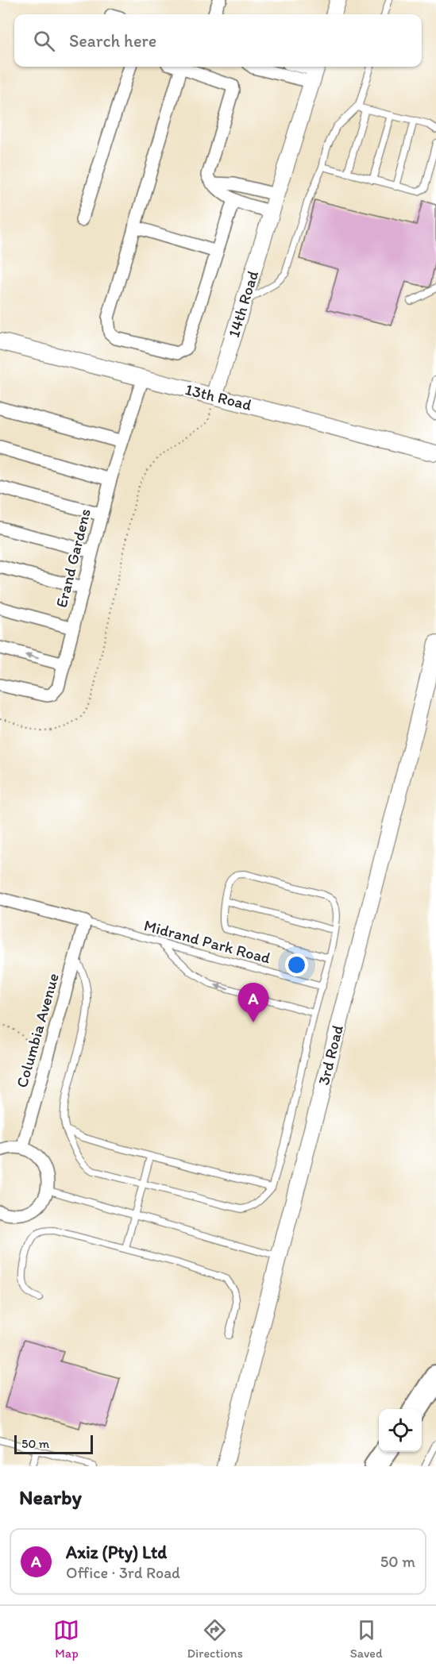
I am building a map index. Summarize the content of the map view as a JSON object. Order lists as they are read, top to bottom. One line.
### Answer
{"streets":{"street":["14th Road","13th Road","Erand Gardens","Columbia Avenue","3rd Road"],"lane":["Midrand Park Road"]},"crossings":[["14th Road","13th Road"],["13th Road","Erand Gardens"],["Midrand Park Road","Columbia Avenue"]],"scale_bar":"50 m","page":{"search":"Search here","pins":"A","scale":"50 m","heading":"Nearby","list":[{"mark":"A","name":"Axiz (Pty) Ltd","note":"Office · 3rd Road","value":"50 m"}],"nav":["Map","Directions","Saved"]}}
